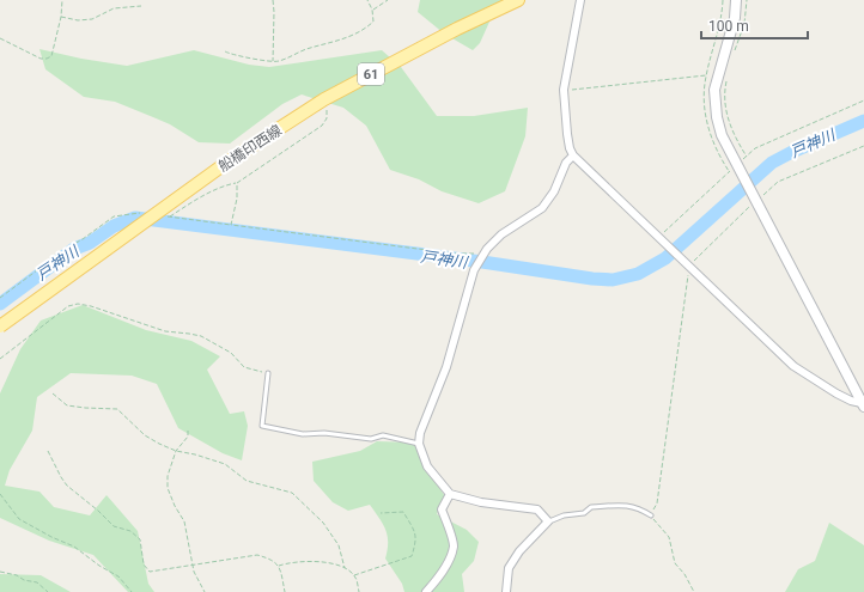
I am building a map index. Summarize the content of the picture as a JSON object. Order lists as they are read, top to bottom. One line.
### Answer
{"streets":{"main road":["61","船橋印西線"]},"water":["戸神川"],"scale_bar":"100 m"}
